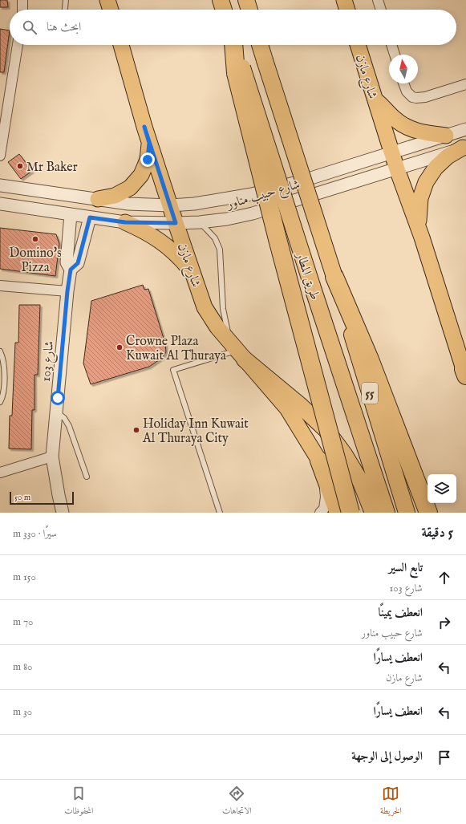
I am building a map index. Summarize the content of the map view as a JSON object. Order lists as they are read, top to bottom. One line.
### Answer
{"streets":{"highway":["طريق المطار","55"],"main road":["شارع مازن"],"street":["شارع حبيب مناور","شارع 103"]},"crossings":[["شارع مازن","شارع حبيب مناور"],["شارع حبيب مناور","شارع 103"]],"places":["Mr Baker","Domino's Pizza","Crowne Plaza Kuwait Al Thuraya","Holiday Inn Kuwait Al Thuraya City"],"scale_bar":"50 m","north":"top","page":{"search":"ابحث هنا","scale":"50 m","heading":["5 دقيقة","سيرًا · 330 m"],"list":[["تابع السير","شارع 103","150 m"],["انعطف يمينًا","شارع حبيب مناور","70 m"],["انعطف يسارًا","شارع مازن","80 m"],["انعطف يسارًا","30 m"],"الوصول إلى الوجهة"],"nav":["الخريطة","الاتجاهات","المحفوظات"]}}
